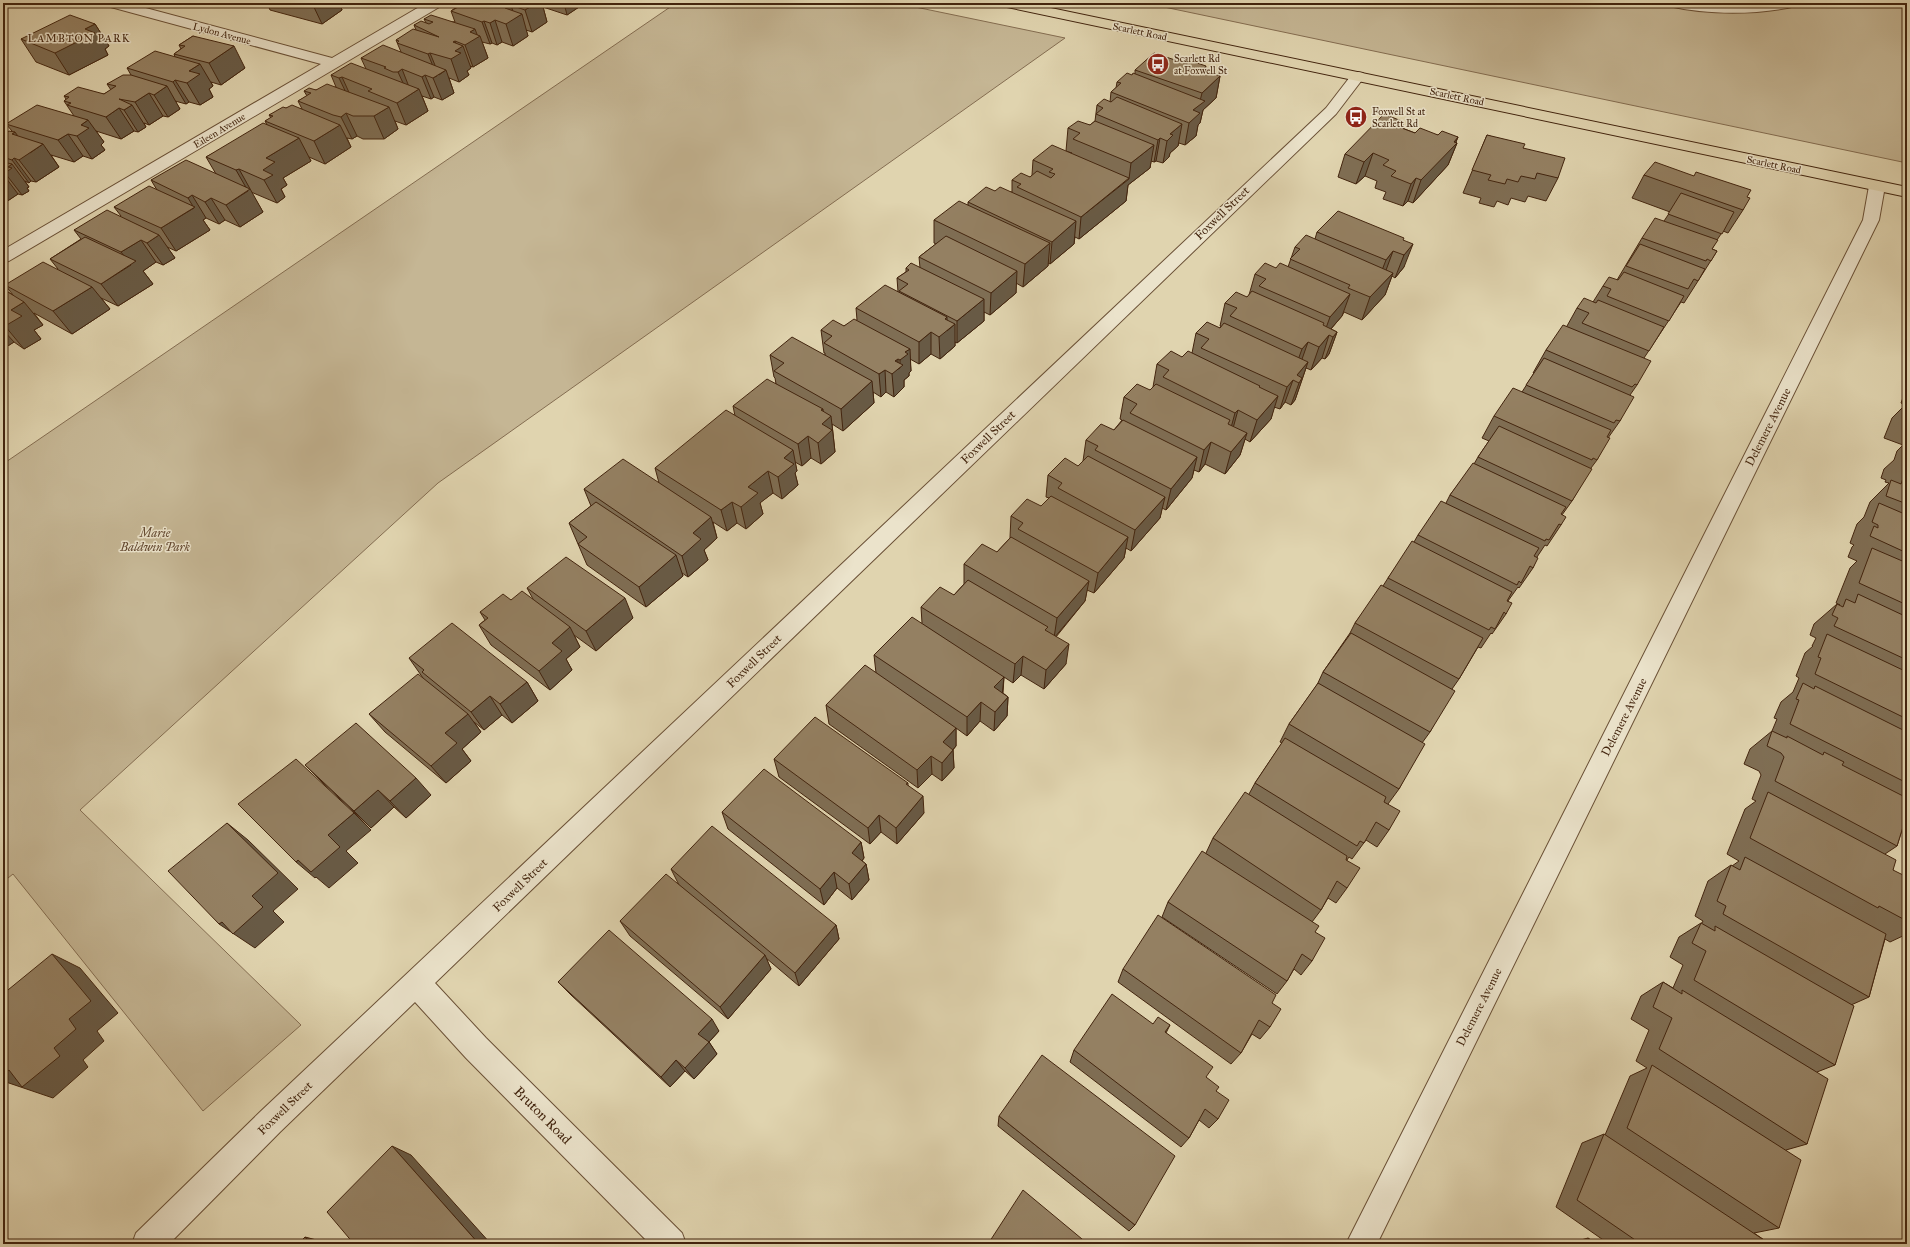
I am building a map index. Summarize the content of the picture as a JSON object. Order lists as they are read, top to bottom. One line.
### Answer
{"streets":{"main road":["Scarlett Road"],"street":["Lydon Avenue","Eileen Avenue","Foxwell Street","Delemere Avenue","Bruton Road"]},"crossings":[["Scarlett Road","Foxwell Street"],["Scarlett Road","Delemere Avenue"],["Lydon Avenue","Eileen Avenue"],["Foxwell Street","Bruton Road"]],"districts":["LAMBTON PARK"],"parks":["Marie Baldwin Park"],"places":{"bus stop":["Scarlett Rd at Foxwell St","Foxwell St at Scarlett Rd"]}}
